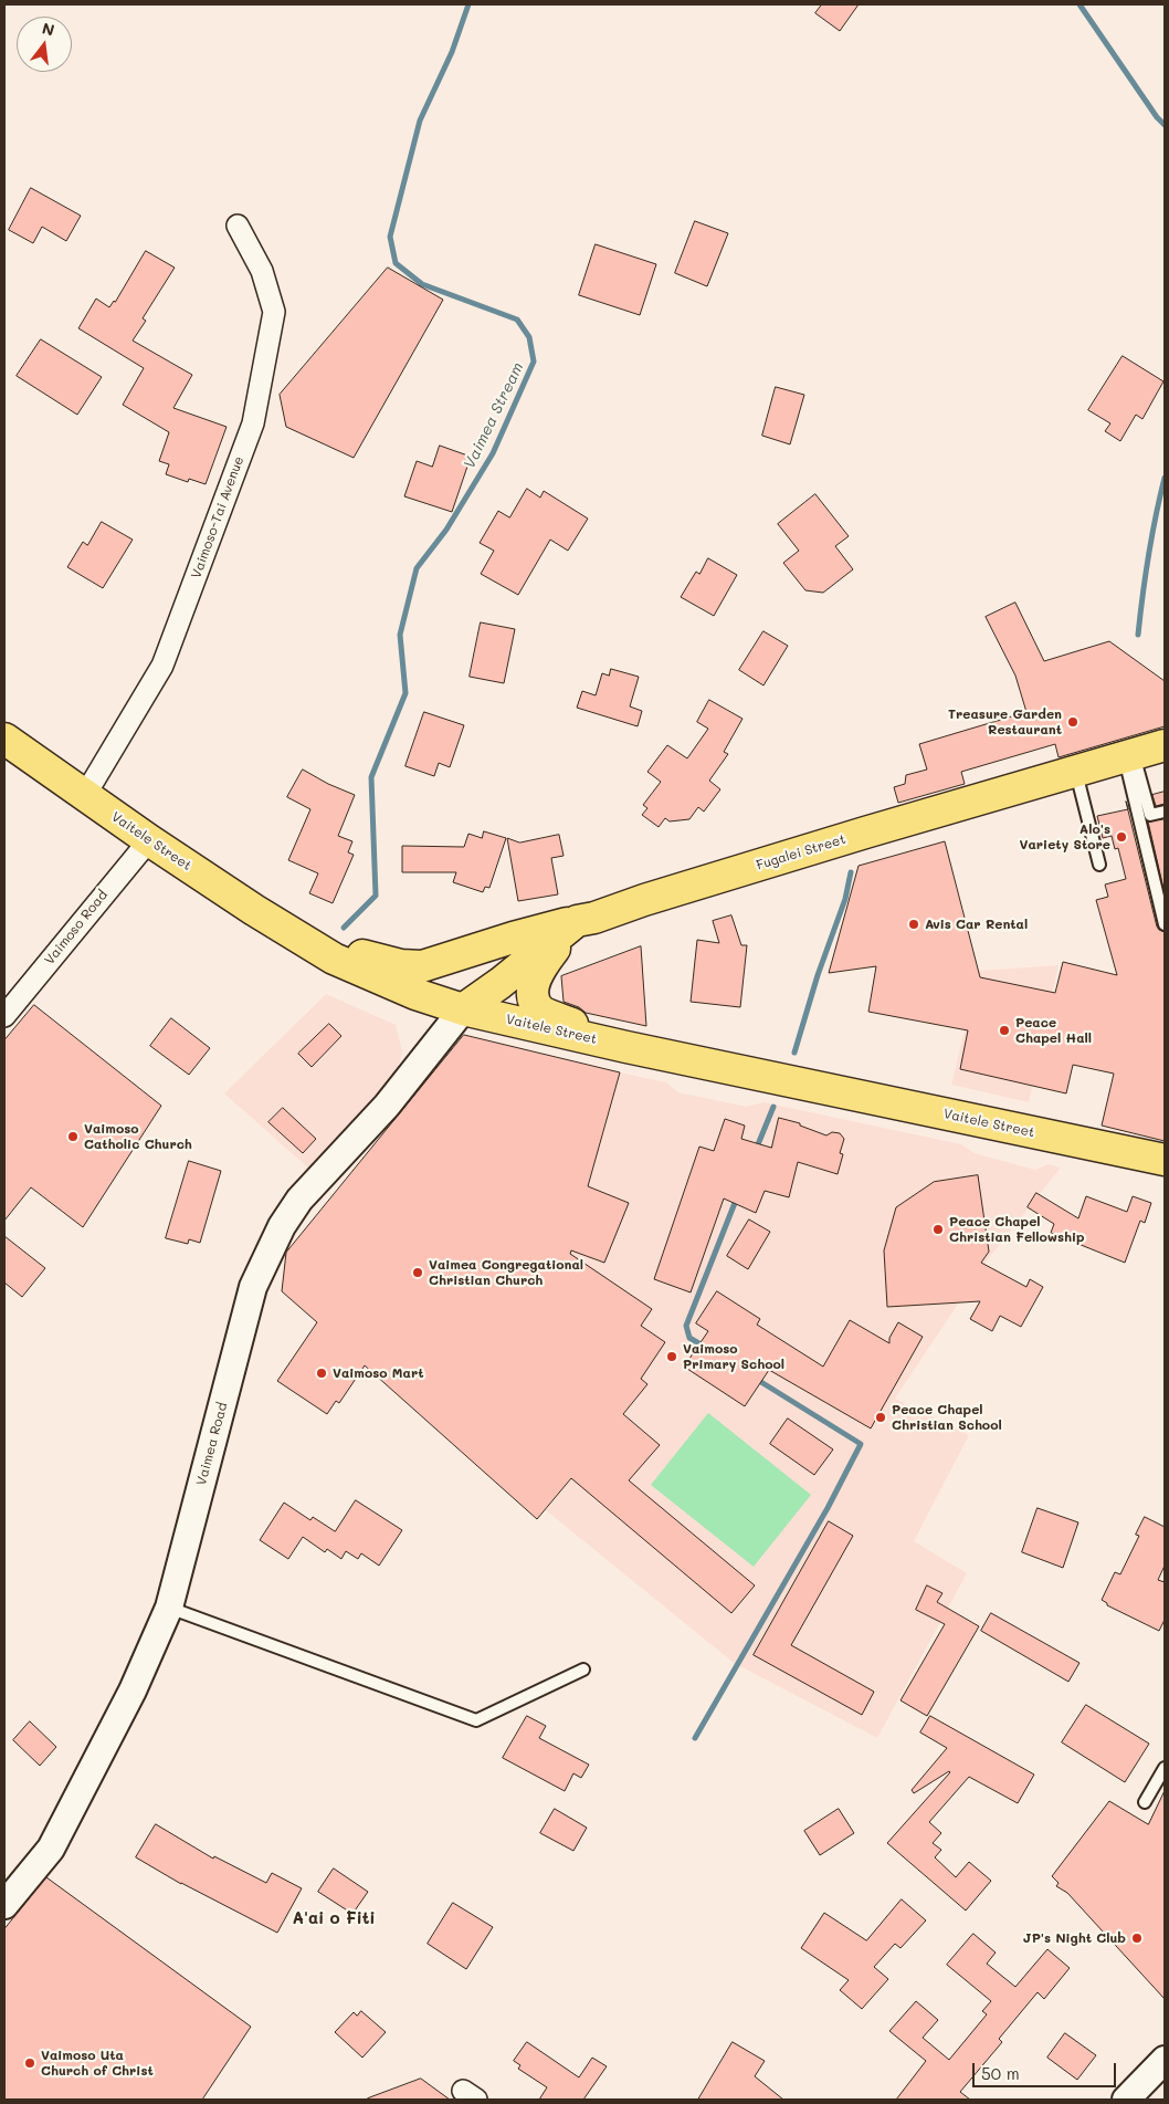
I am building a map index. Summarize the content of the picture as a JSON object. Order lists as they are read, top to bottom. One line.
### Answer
{"streets":{"main road":["Vaitele Street","Fugalei Street"],"street":["Vaimoso-Tai Avenue","Vaimoso Road","Vaimea Road"]},"crossings":[["Vaimoso-Tai Avenue","Vaitele Street"],["Vaitele Street","Fugalei Street"],["Vaitele Street","Vaimoso Road"],["Vaitele Street","Vaimea Road"],["Fugalei Street","Vaimea Road"]],"districts":["A'ai o Fiti"],"water":["Vaimea Stream"],"places":["Treasure Garden Restaurant","Alo's Variety Store","Avis Car Rental","Peace Chapel Hall","Vaimoso Catholic Church","Peace Chapel Christian Fellowship","Vaimea Congregational Christian Church","Vaimoso Primary School","Vaimoso Mart","Peace Chapel Christian School","JP's Night Club","Vaimoso Uta Church of Christ"],"scale_bar":"50 m","north":"top"}
